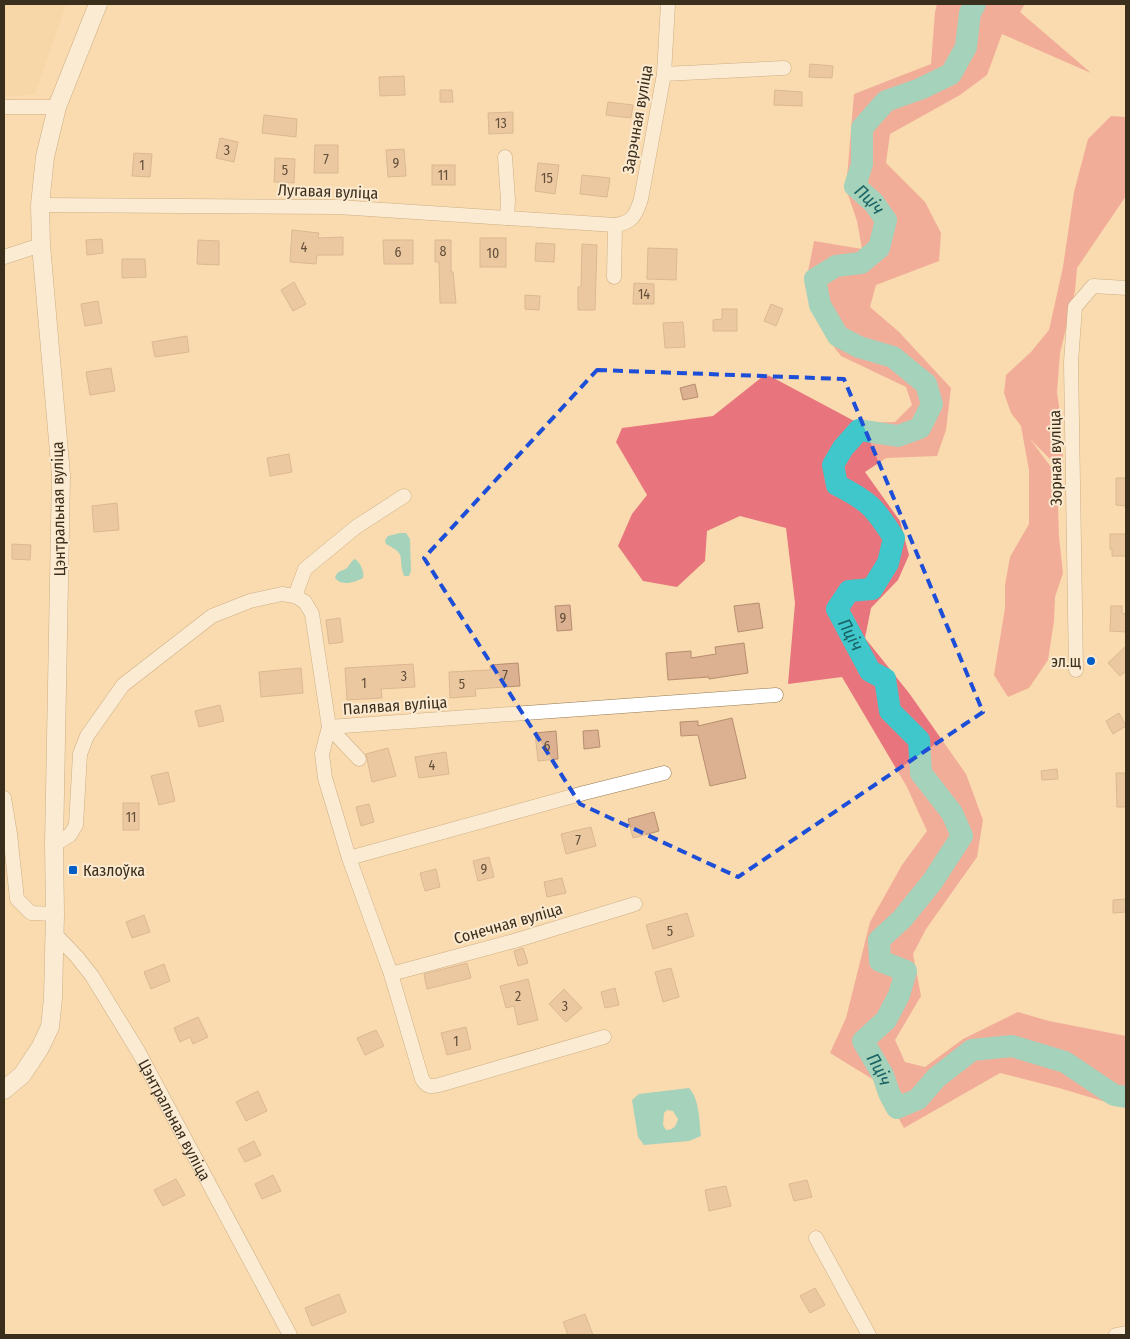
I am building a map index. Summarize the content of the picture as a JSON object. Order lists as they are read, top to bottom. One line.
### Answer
{"streets":{"main road":["Цэнтральная вуліца"],"street":["Зарэчная вуліца","Лугавая вуліца","Зорная вуліца","Палявая вуліца","Сонечная вуліца"]},"crossings":[["Зарэчная вуліца","Лугавая вуліца"],["Лугавая вуліца","Цэнтральная вуліца"]],"water":["Пціч"],"places":{"other":["эл.щ"],"transit":["Казлоўка"]},"house_numbers":["13","3","7","9","1","5","11","15","4","8","6","10","14","9","7","3","1","5","6","4","11","7","9","5","2","3","1"]}
